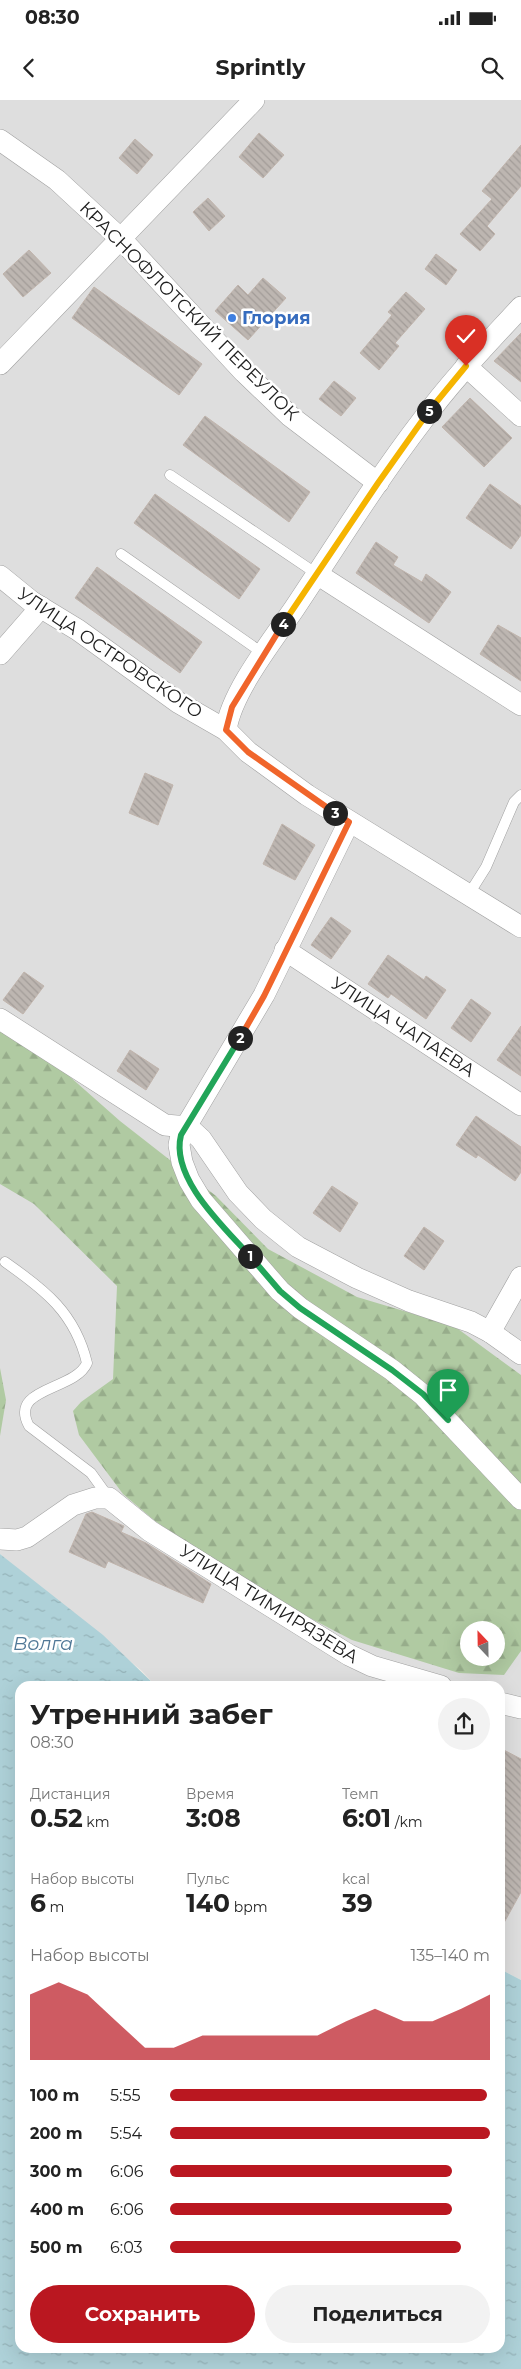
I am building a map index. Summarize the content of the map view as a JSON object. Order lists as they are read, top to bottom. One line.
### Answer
{"streets":{"street":["КРАСНОФЛОТСКИЙ ПЕРЕУЛОК","УЛИЦА ОСТРОВСКОГО","УЛИЦА ЧАПАЕВА","УЛИЦА ТИМИРЯЗЕВА"]},"water":["Волга"],"places":["Глория"],"north":"top","page":{"status":"08:30","header":"Sprintly","pins":["5","4","3","2","1"],"heading":["Утренний забег","08:30"],"stats":[["Дистанция","0.52 km"],["Время","3:08"],["Темп","6:01 /km"],["Набор высоты","6 m"],["Пульс","140 bpm"],["kcal","39"]],"chart":["Набор высоты","135–140 m"],"list":[{"name":"100 m","note":"5:55"},{"name":"200 m","note":"5:54"},{"name":"300 m","note":"6:06"},{"name":"400 m","note":"6:06"},{"name":"500 m","note":"6:03"}],"buttons":["Сохранить","Поделиться"]}}
